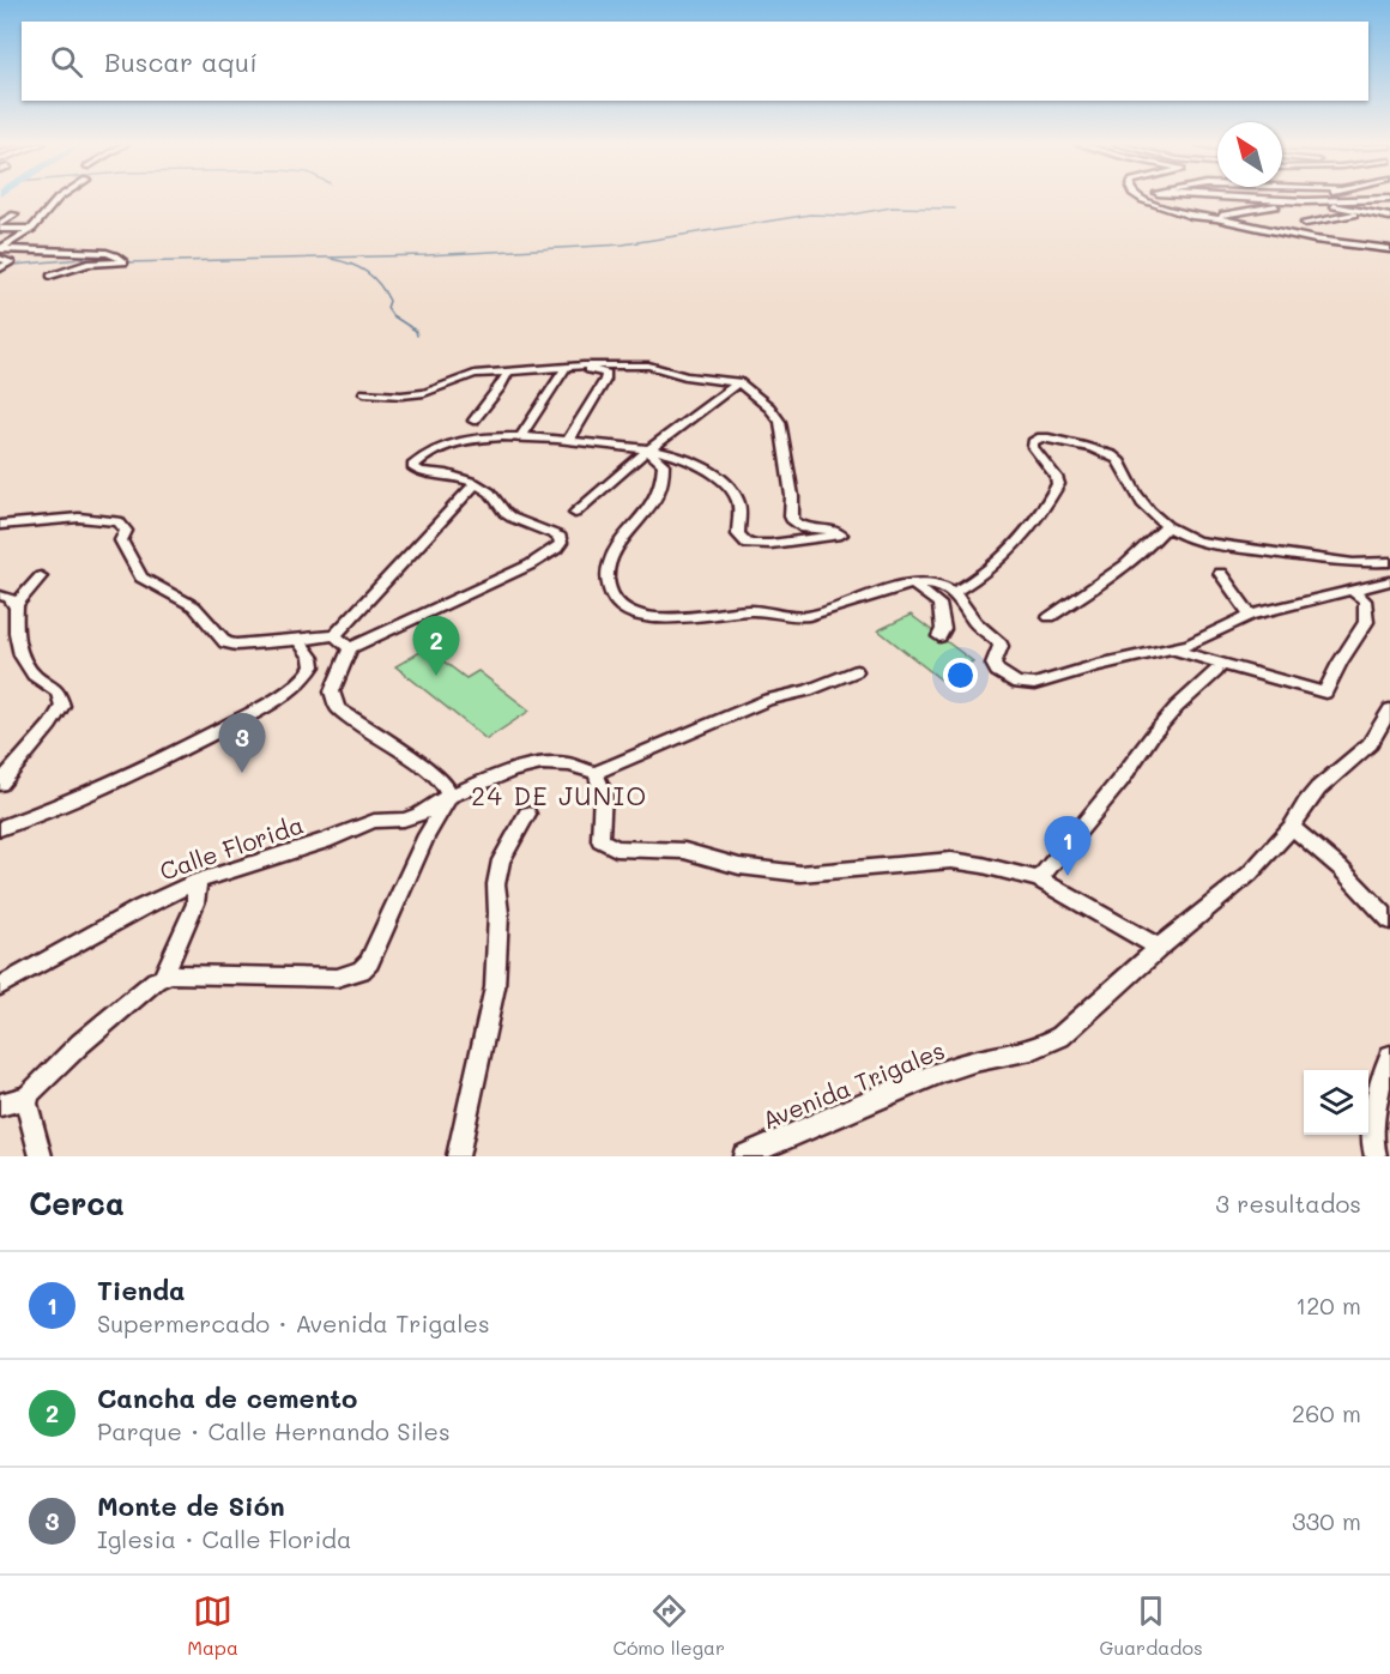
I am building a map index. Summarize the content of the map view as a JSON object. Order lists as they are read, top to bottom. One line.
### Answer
{"streets":{"street":["Calle Florida","Avenida Trigales"]},"districts":["24 DE JUNIO"],"north":"top left","page":{"search":"Buscar aquí","pins":["2","3","1"],"heading":["Cerca","3 resultados"],"list":[{"mark":"1","name":"Tienda","note":"Supermercado · Avenida Trigales","value":"120 m"},{"mark":"2","name":"Cancha de cemento","note":"Parque · Calle Hernando Siles","value":"260 m"},{"mark":"3","name":"Monte de Sión","note":"Iglesia · Calle Florida","value":"330 m"}],"nav":["Mapa","Cómo llegar","Guardados"]}}
